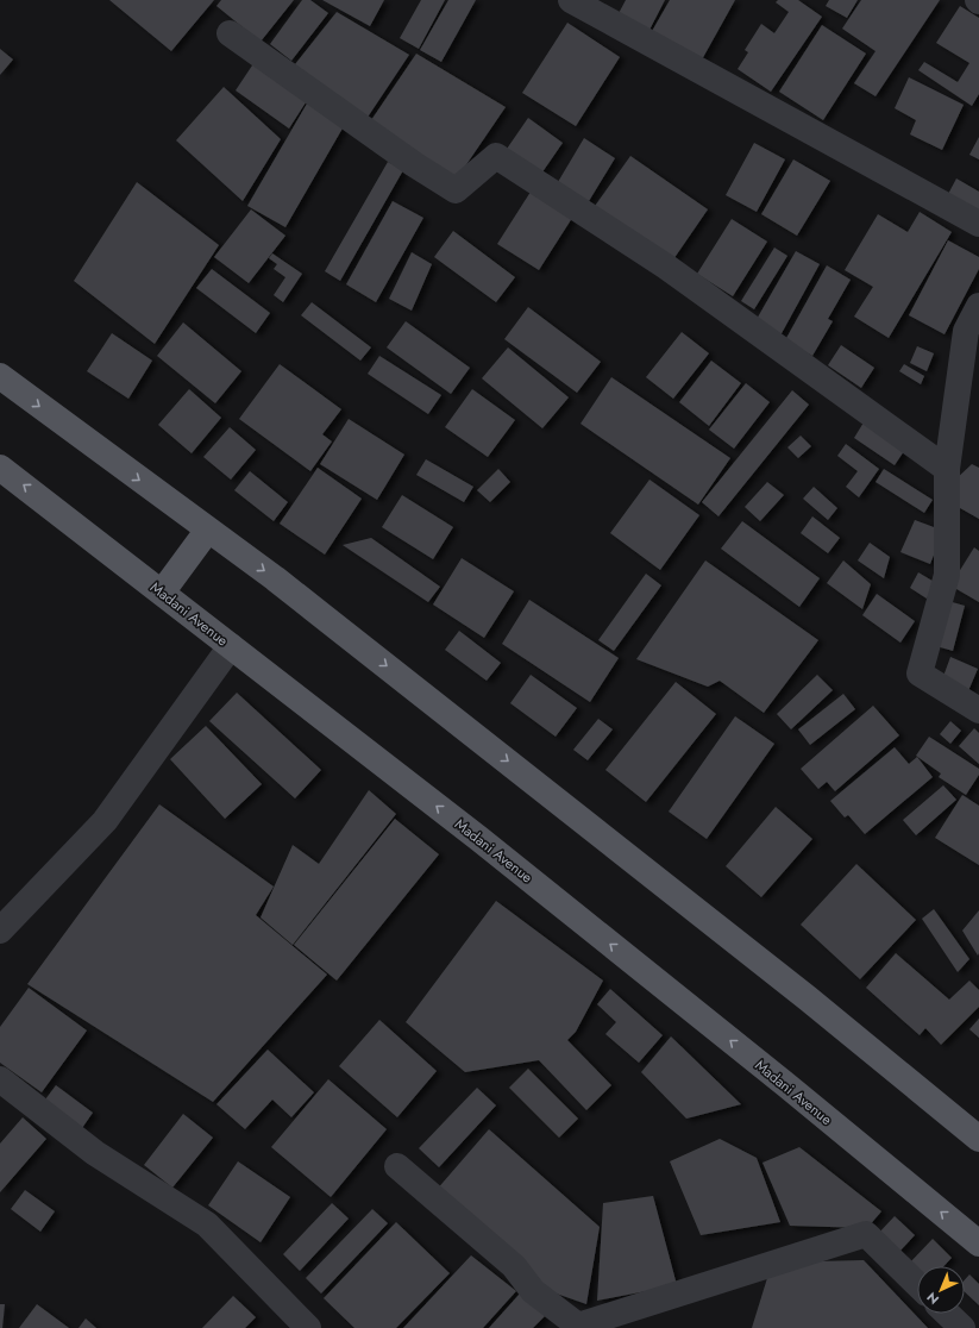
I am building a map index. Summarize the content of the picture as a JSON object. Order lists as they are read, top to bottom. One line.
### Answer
{"streets":{"main road":["Madani Avenue"]},"north":"bottom left"}
